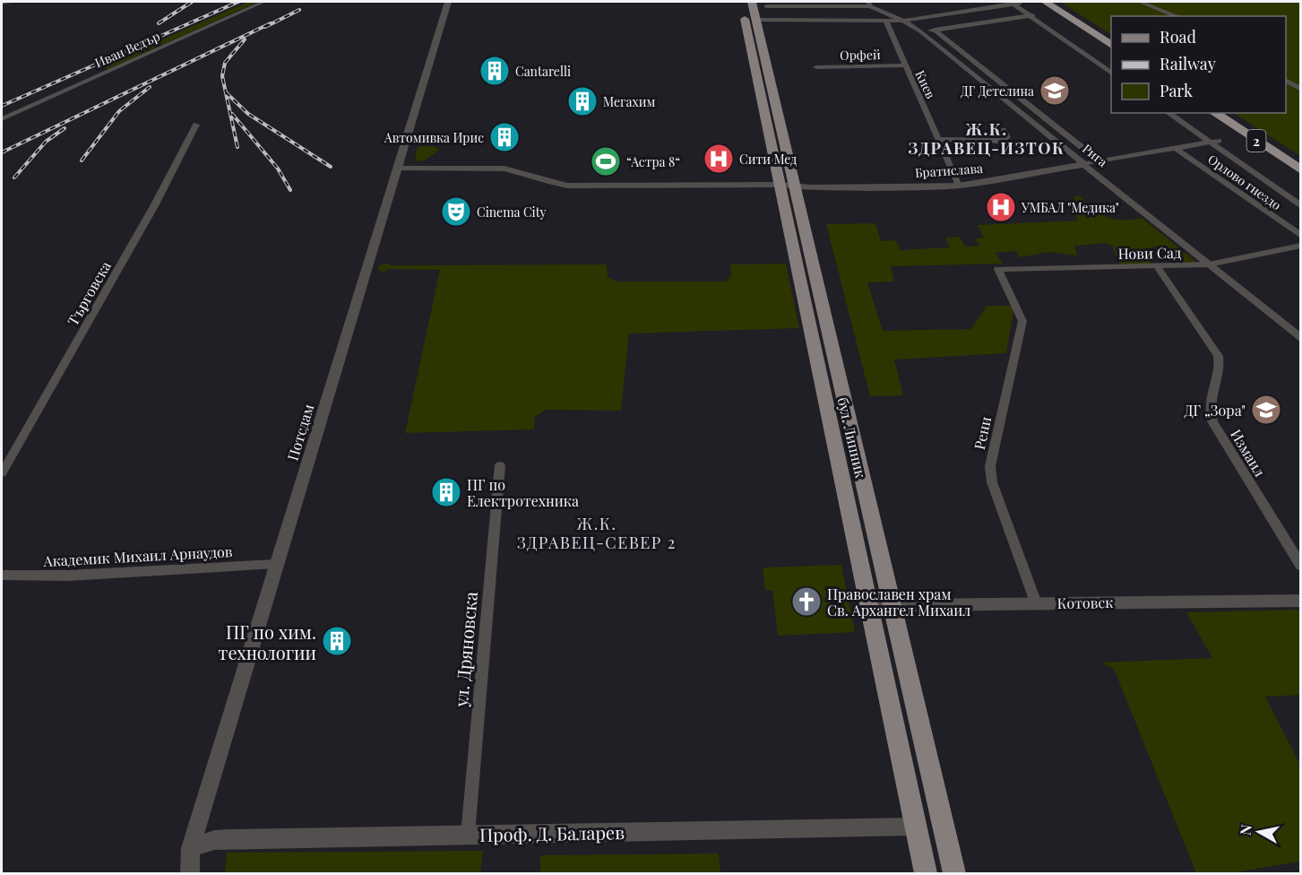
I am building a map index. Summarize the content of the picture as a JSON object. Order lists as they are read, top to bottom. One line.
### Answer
{"streets":{"highway":["2"],"main road":["бул. Липник"],"street":["Иван Ведър","Орфей","Киев","Рига","Братислава","Орлово гнездо","Нови Сад","Търговска","Потсдам","Рени","Измаил","Академик Михаил Арнаудов","Котовск","ул. Дряновска","Проф. Д. Баларев"]},"crossings":[["Орфей","Киев"],["Киев","Братислава"],["Рига","Братислава"],["Рига","Нови Сад"],["Братислава","Орлово гнездо"],["Братислава","бул. Липник"],["Нови Сад","Рени"],["Нови Сад","Измаил"],["Потсдам","Академик Михаил Арнаудов"],["Потсдам","Проф. Д. Баларев"],["Рени","Котовск"],["бул. Липник","Котовск"],["бул. Липник","Проф. Д. Баларев"],["ул. Дряновска","Проф. Д. Баларев"]],"districts":["Ж.К. ЗДРАВЕЦ-ИЗТОК","Ж.К. ЗДРАВЕЦ-СЕВЕР 2"],"places":{"building":["Cantarelli","Мегахим","Автомивка Ирис","ПГ по Електротехника","ПГ по хим. технологии"],"school or university":["ДГ Детелина","ДГ „Зора\""],"hospital":["Сити Мед","УМБАЛ \"Медика\""],"sports":["“Астра 8“"],"theatre":["Cinema City"],"church":["Православен храм Св. Архангел Михаил"]},"legend":["Road","Railway","Park"],"north":"left"}
